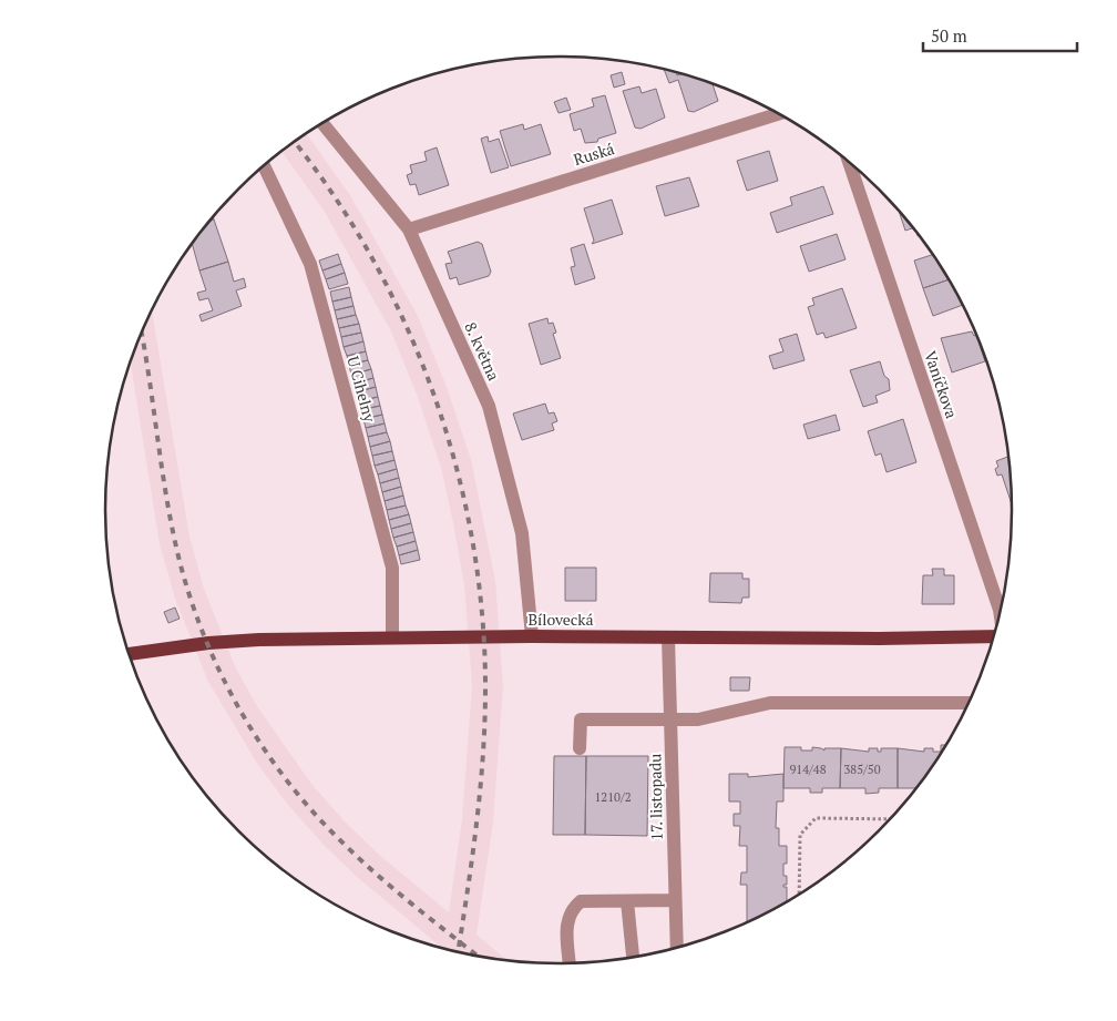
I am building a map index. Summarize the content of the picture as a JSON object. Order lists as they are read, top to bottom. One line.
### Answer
{"streets":{"main road":["Bílovecká"],"street":["Ruská","8. května","Vaníčkova","U Cihelny","17. listopadu"]},"crossings":[["Ruská","8. května"],["8. května","Bílovecká"],["U Cihelny","Bílovecká"],["Bílovecká","17. listopadu"]],"house_numbers":["914/48","385/50","1210/2"],"scale_bar":"50 m"}
